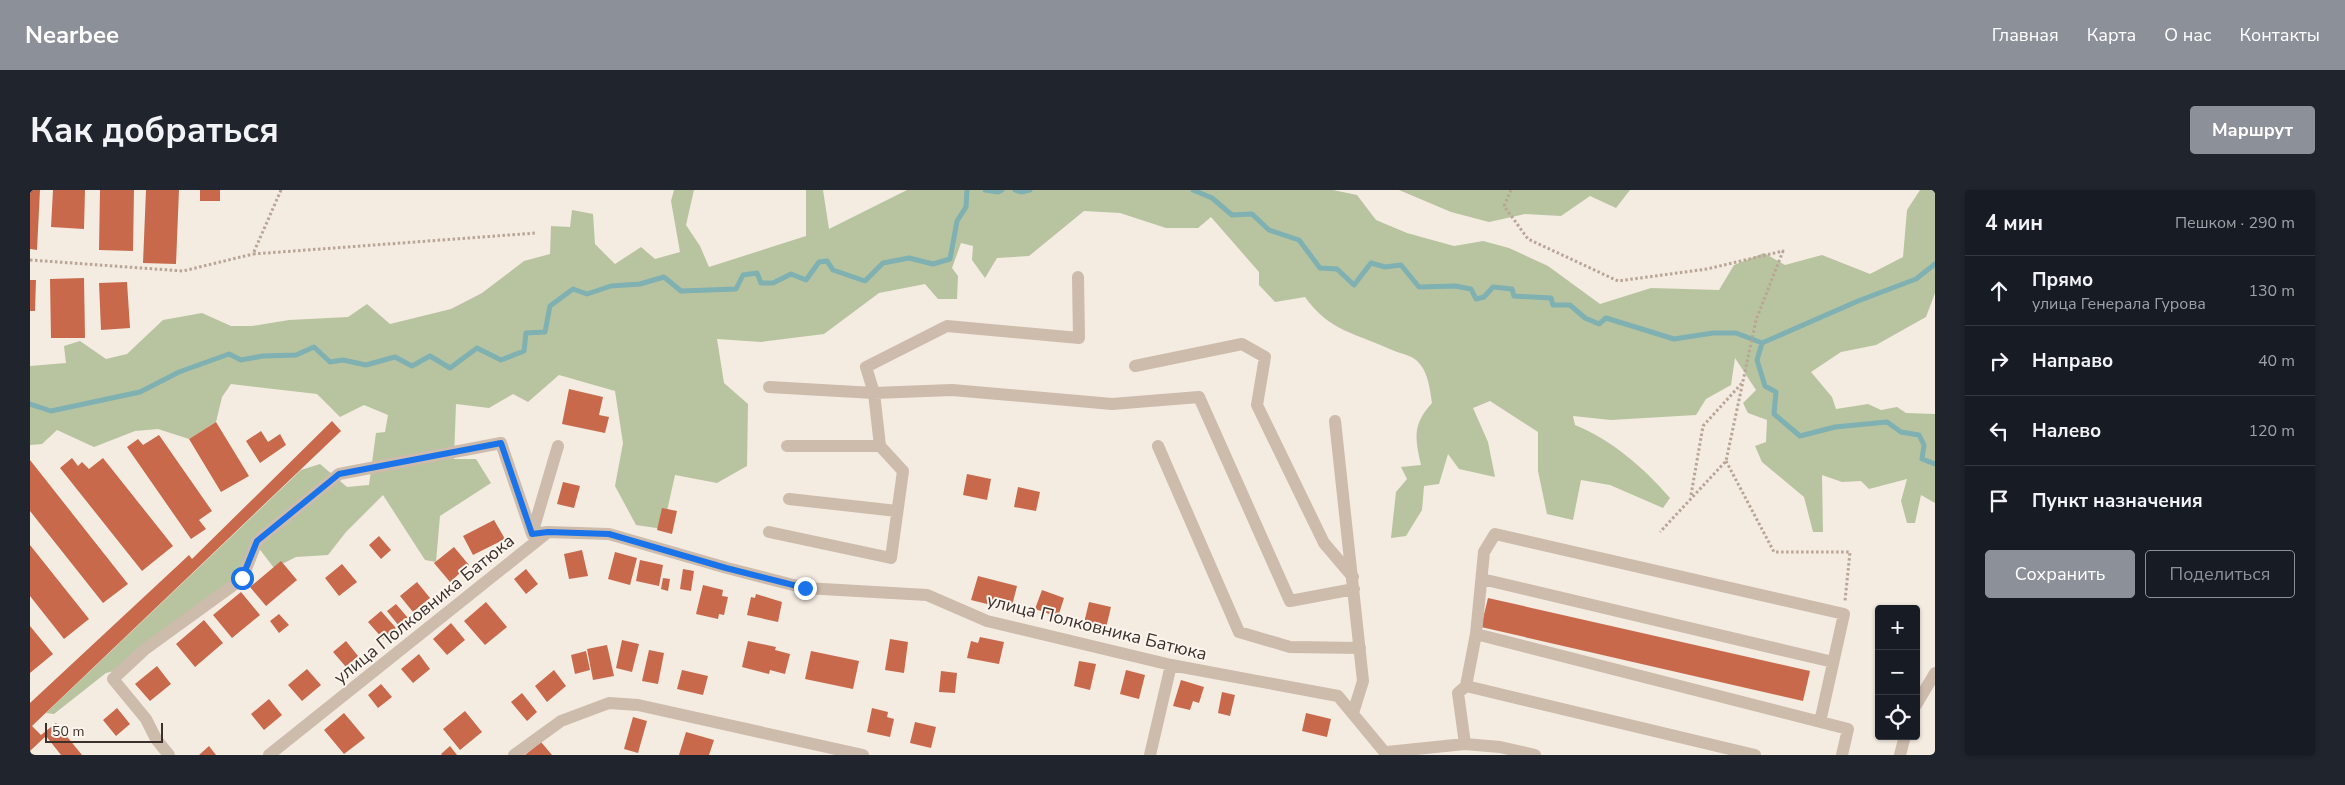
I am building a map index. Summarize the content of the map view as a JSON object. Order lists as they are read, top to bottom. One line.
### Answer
{"streets":{"street":["улица Полковника Батюка"]},"scale_bar":"50 m","page":{"header":"Nearbee","nav":["Главная","Карта","О нас","Контакты"],"buttons":["Маршрут",["Сохранить","Поделиться"]],"title":"Как добраться","heading":["4 мин","Пешком · 290 m"],"list":[["Прямо","улица Генерала Гурова","130 m"],["Направо","40 m"],["Налево","120 m"],"Пункт назначения"],"map_buttons":["+","−"],"scale":"50 m"}}
